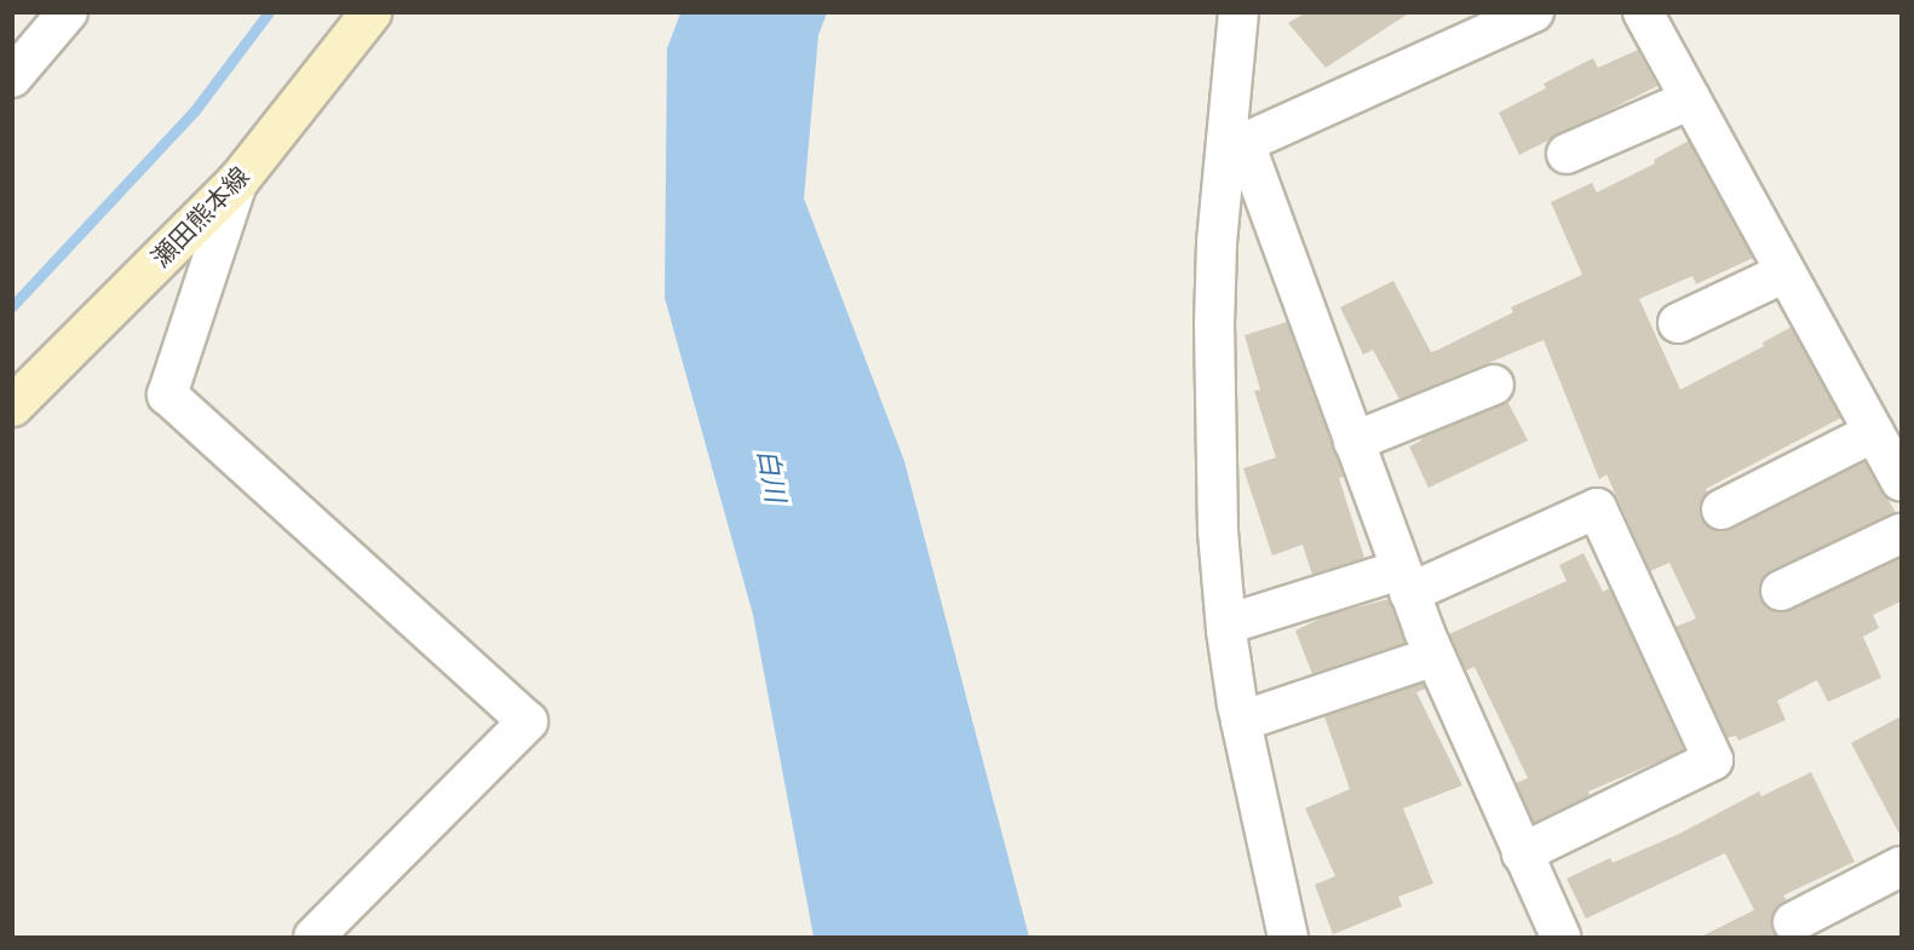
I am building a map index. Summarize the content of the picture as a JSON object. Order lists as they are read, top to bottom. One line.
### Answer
{"streets":{"main road":["瀬田熊本線"]},"water":["白川"]}
